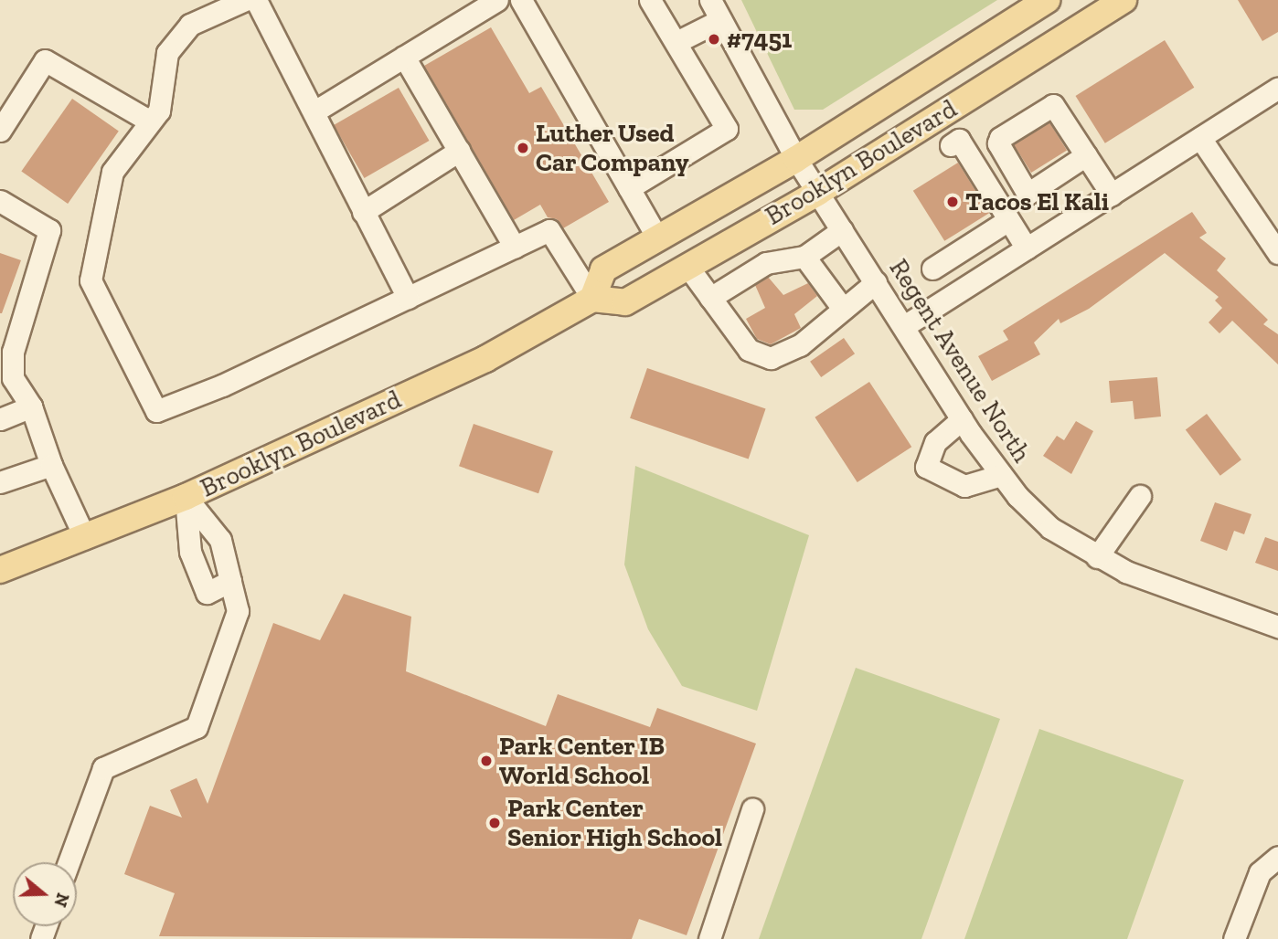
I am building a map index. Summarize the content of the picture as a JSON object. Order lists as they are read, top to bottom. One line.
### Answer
{"streets":{"main road":["Brooklyn Boulevard"],"street":["Regent Avenue North"]},"crossings":[["Brooklyn Boulevard","Regent Avenue North"]],"places":["#7451","Luther Used Car Company","Tacos El Kali","Park Center IB World School","Park Center Senior High School"],"north":"right"}
